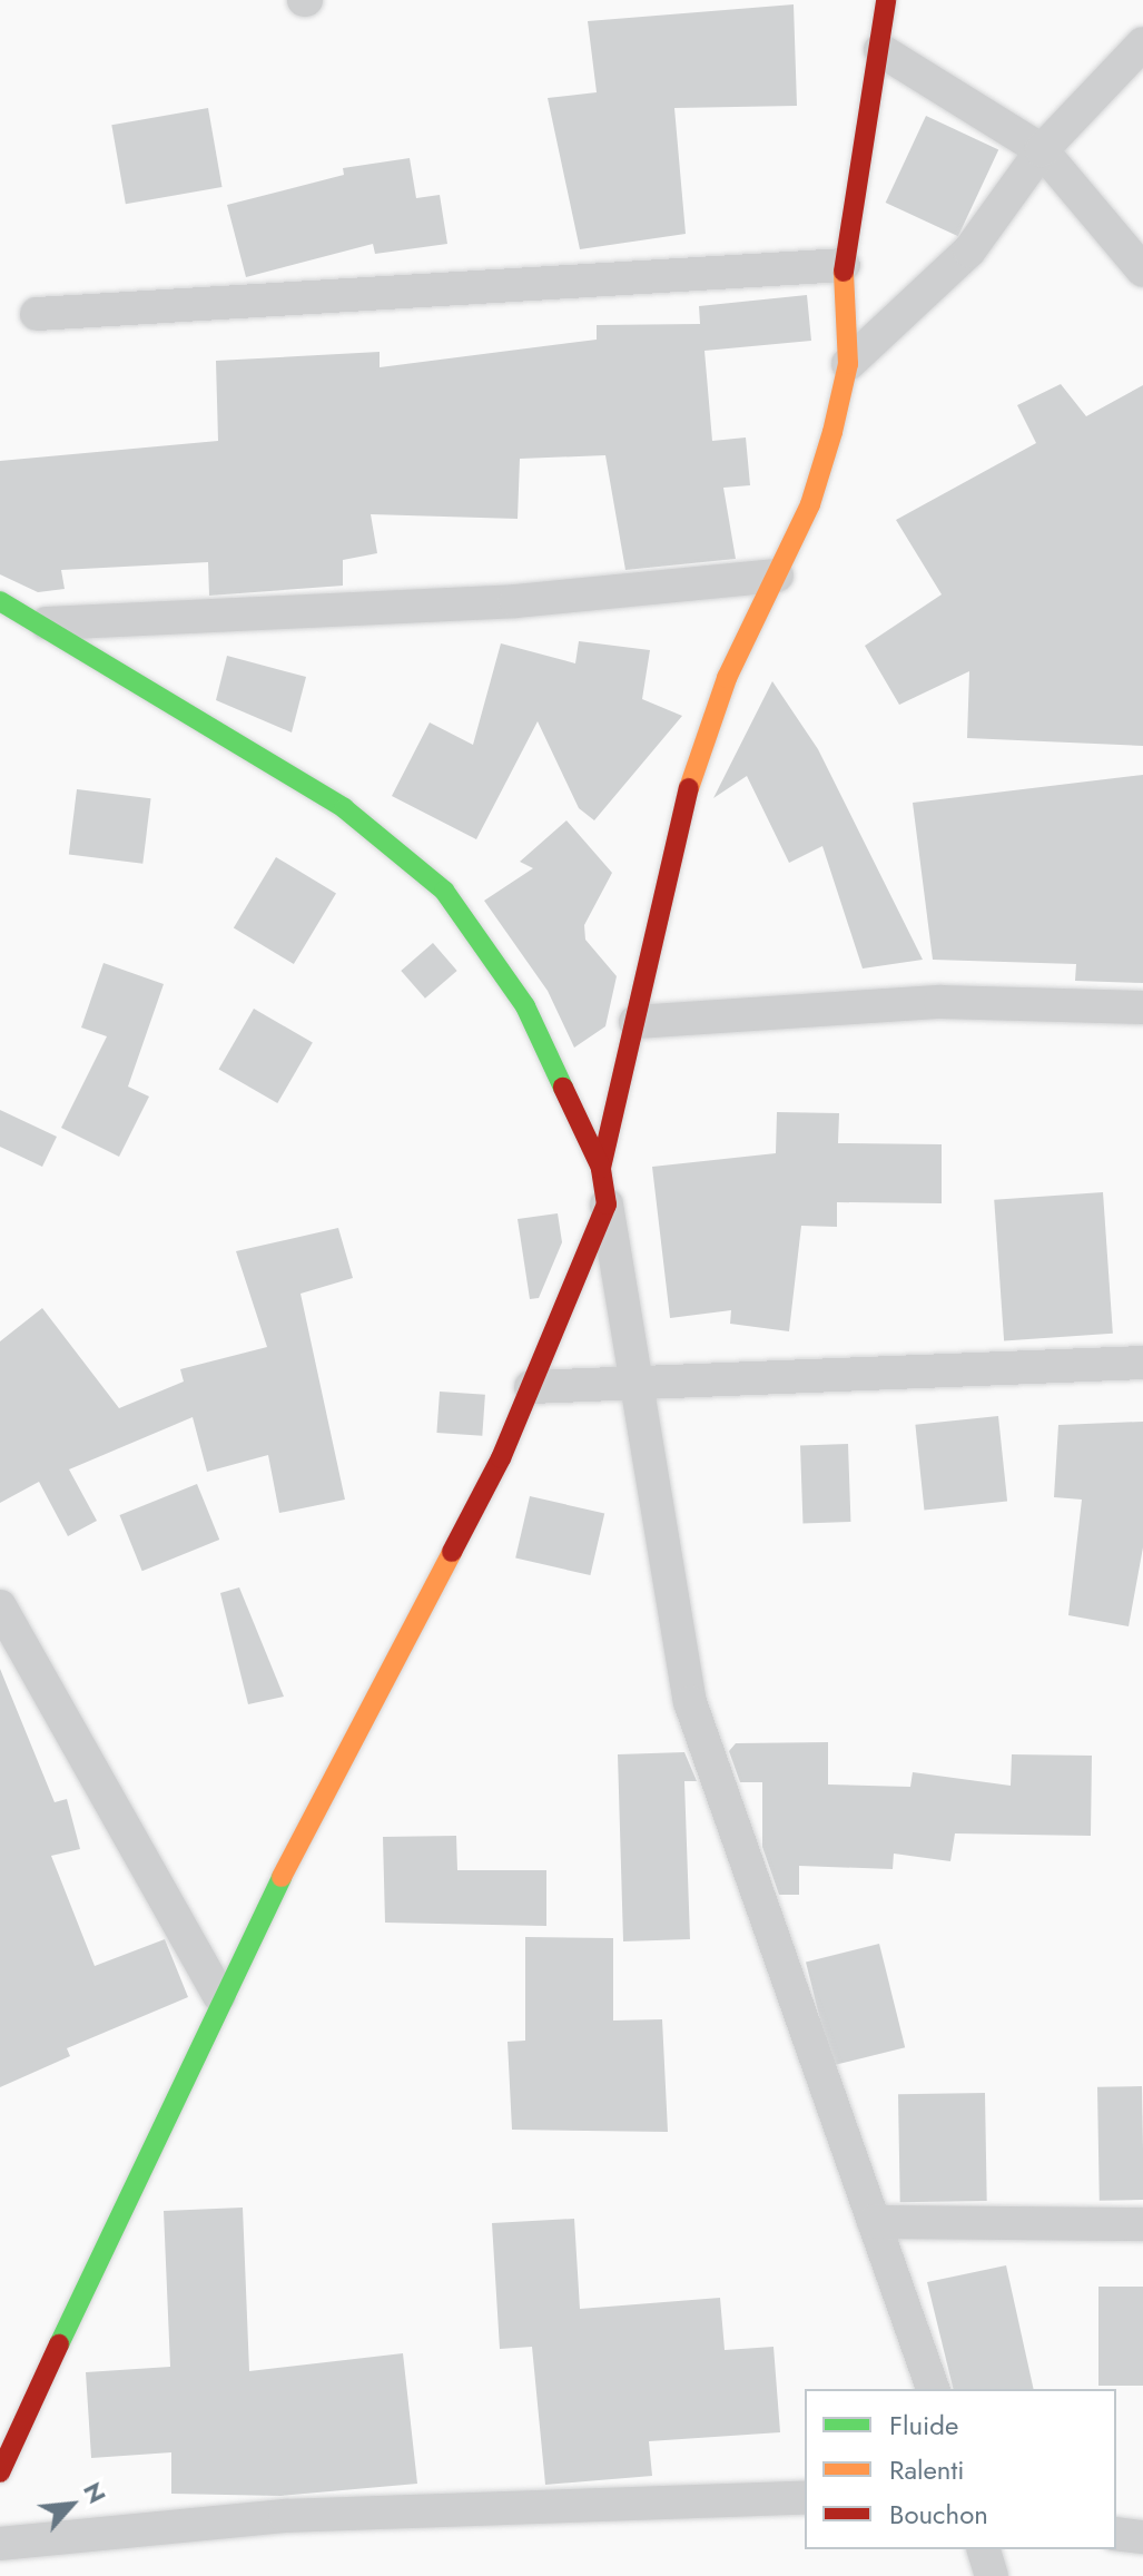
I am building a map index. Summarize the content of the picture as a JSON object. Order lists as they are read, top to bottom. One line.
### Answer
{"legend":["Fluide","Ralenti","Bouchon"],"north":"top right"}
